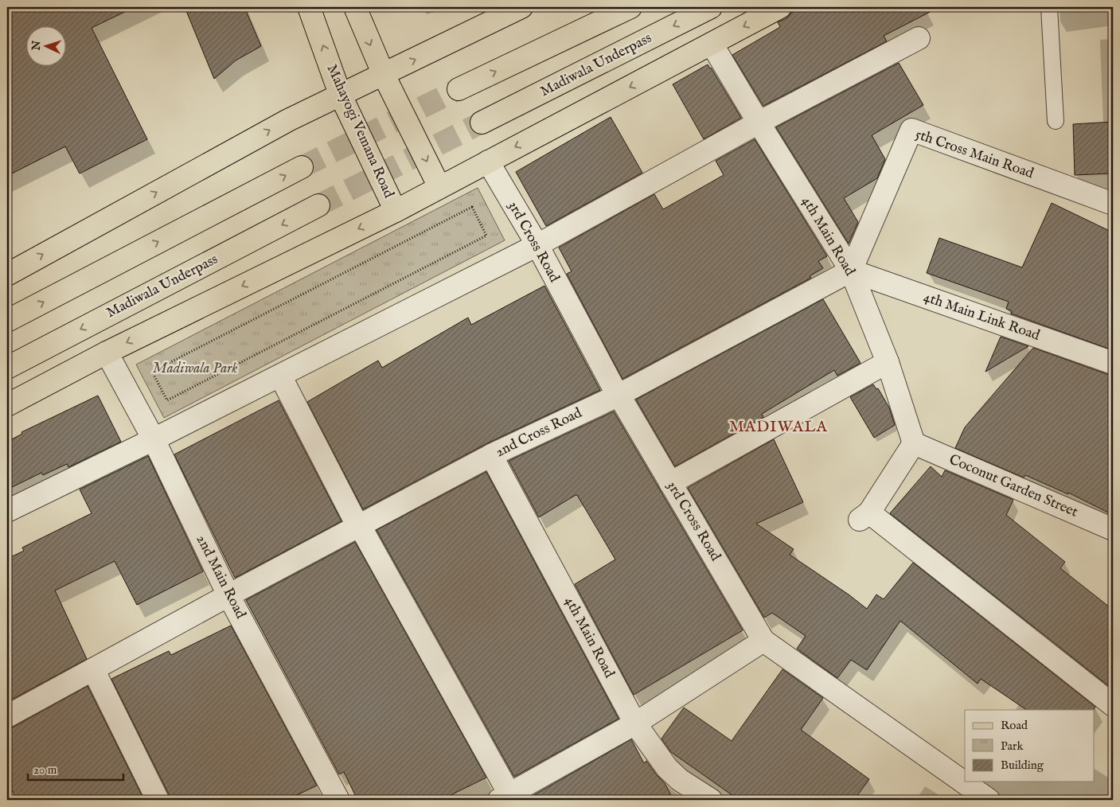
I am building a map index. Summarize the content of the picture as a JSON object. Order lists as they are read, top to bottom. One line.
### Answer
{"streets":{"main road":["Madiwala Underpass","Mahayogi Vemana Road"],"street":["5th Cross Main Road","4th Main Road","3rd Cross Road","4th Main Link Road","2nd Cross Road","Coconut Garden Street","2nd Main Road"]},"crossings":[["5th Cross Main Road","4th Main Road"],["5th Cross Main Road","4th Main Link Road"],["5th Cross Main Road","2nd Cross Road"],["4th Main Road","4th Main Link Road"],["4th Main Road","2nd Cross Road"],["4th Main Road","Coconut Garden Street"],["3rd Cross Road","2nd Cross Road"],["4th Main Link Road","2nd Cross Road"],["2nd Cross Road","2nd Main Road"]],"districts":["MADIWALA"],"parks":["Madiwala Park"],"legend":["Road","Park","Building"],"scale_bar":"20 m","north":"left"}
